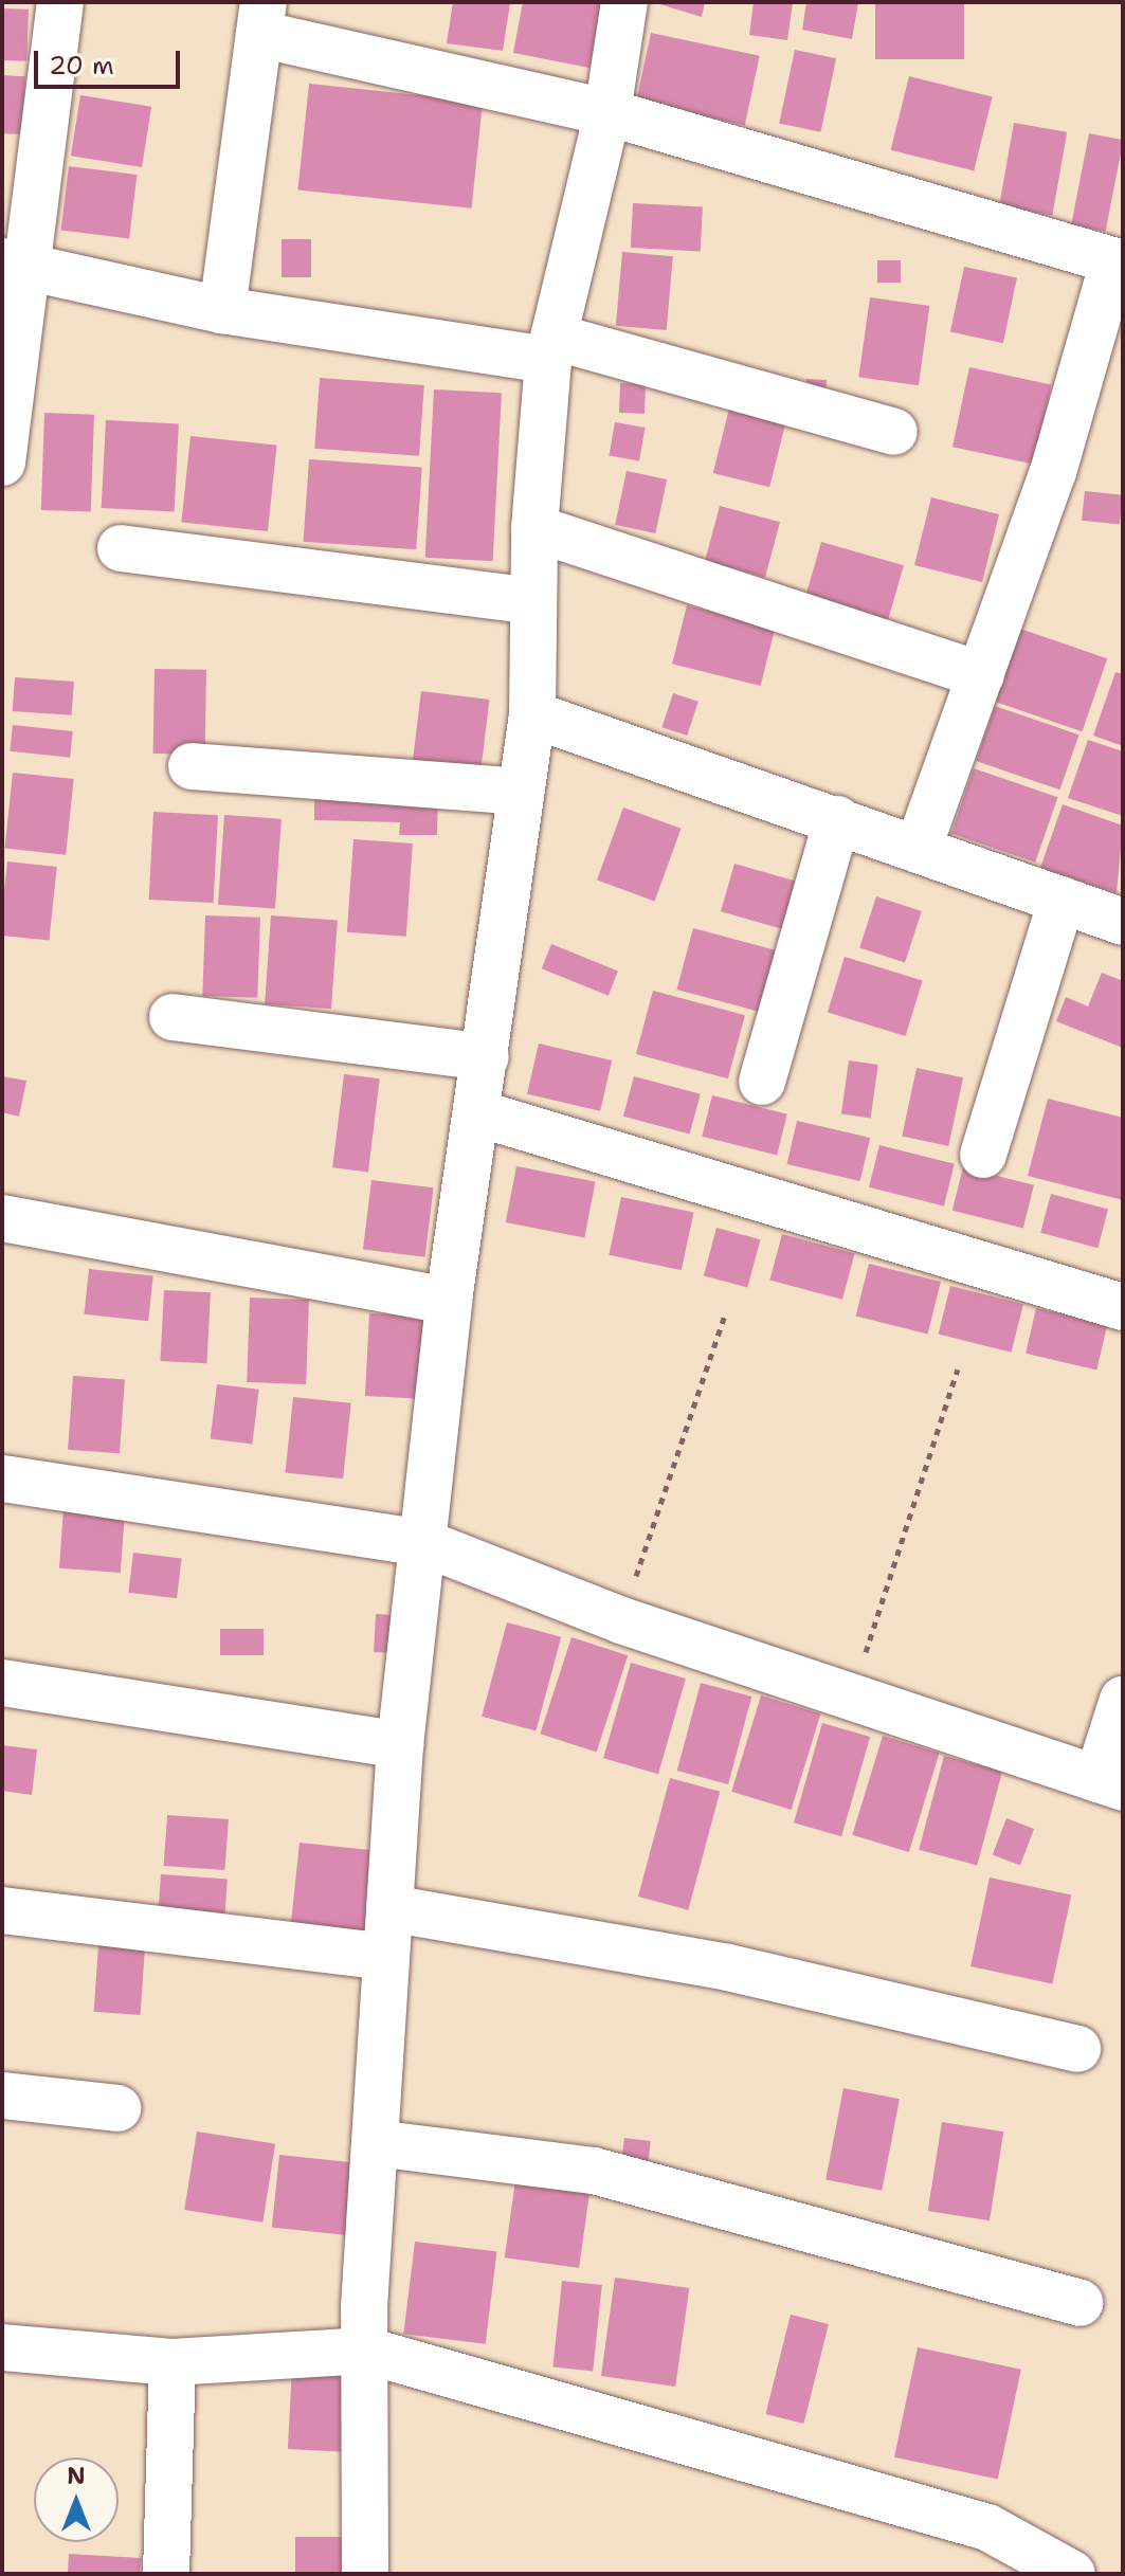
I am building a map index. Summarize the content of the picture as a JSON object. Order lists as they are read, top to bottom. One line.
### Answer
{"scale_bar":"20 m","north":"top"}
